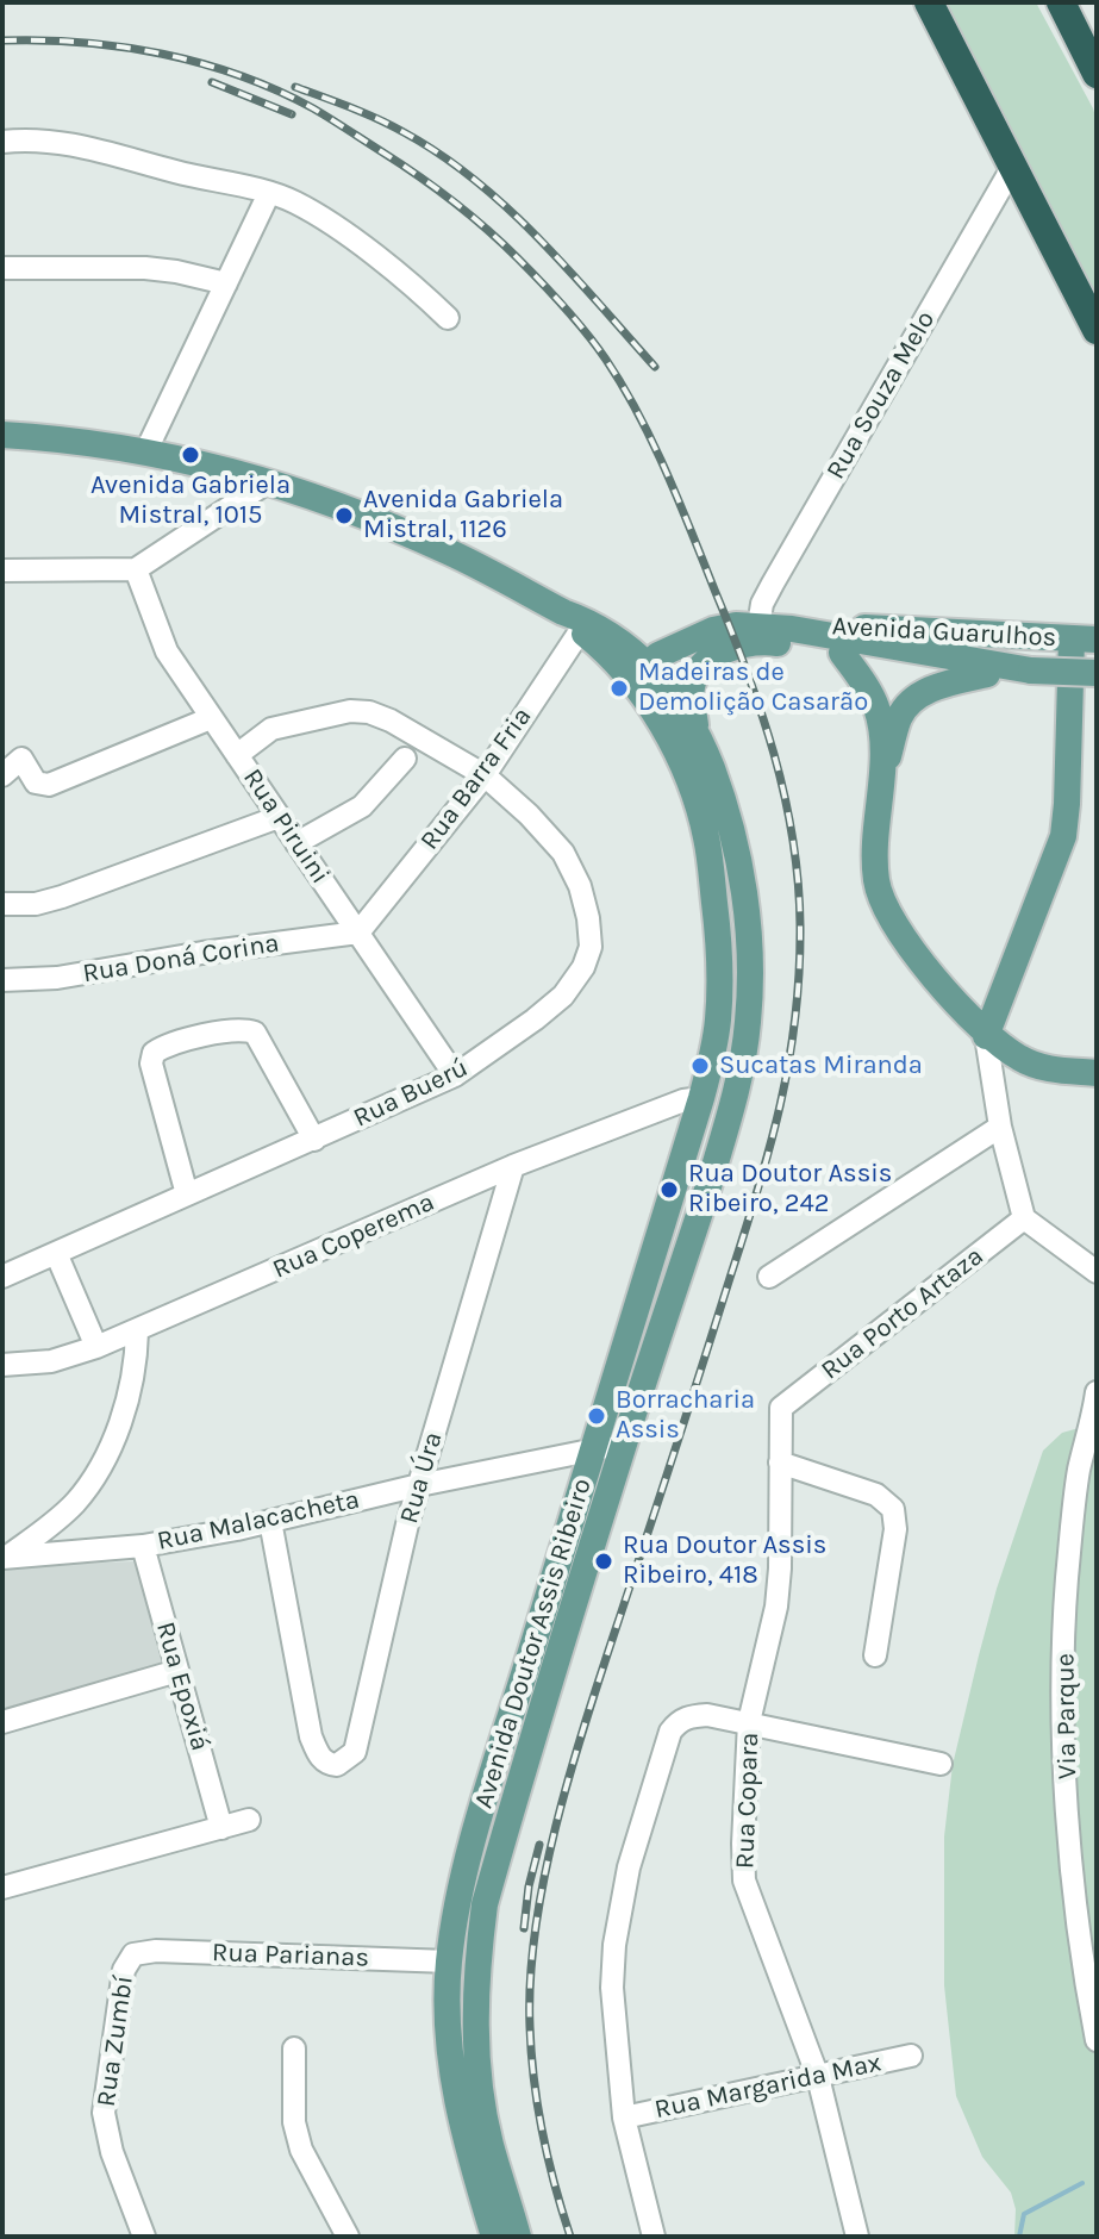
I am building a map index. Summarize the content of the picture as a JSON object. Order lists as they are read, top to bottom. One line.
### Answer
{"streets":{"main road":["Avenida Guarulhos","Avenida Doutor Assis Ribeiro"],"street":["Rua Souza Melo","Rua Barra Fria","Rua Piruini","Rua Doná Corina","Rua Buerú","Rua Coperema","Rua Porto Artaza","Rua Úra","Rua Malacacheta","Rua Epoxiá","Via Parque","Rua Copara","Rua Parianas","Rua Zumbí","Rua Margarida Max"]},"crossings":[["Rua Souza Melo","Avenida Guarulhos"],["Avenida Guarulhos","Avenida Doutor Assis Ribeiro"],["Rua Barra Fria","Rua Piruini"],["Rua Barra Fria","Rua Doná Corina"],["Rua Barra Fria","Rua Buerú"],["Rua Piruini","Rua Doná Corina"],["Rua Piruini","Rua Buerú"],["Rua Coperema","Rua Úra"],["Rua Coperema","Avenida Doutor Assis Ribeiro"],["Rua Porto Artaza","Rua Copara"],["Rua Úra","Rua Malacacheta"],["Rua Malacacheta","Avenida Doutor Assis Ribeiro"],["Rua Malacacheta","Rua Epoxiá"],["Avenida Doutor Assis Ribeiro","Rua Parianas"],["Rua Copara","Rua Margarida Max"],["Rua Parianas","Rua Zumbí"]],"places":["Avenida Gabriela Mistral, 1015","Avenida Gabriela Mistral, 1126","Madeiras de Demolição Casarão","Sucatas Miranda","Rua Doutor Assis Ribeiro, 242","Borracharia Assis","Rua Doutor Assis Ribeiro, 418"]}
